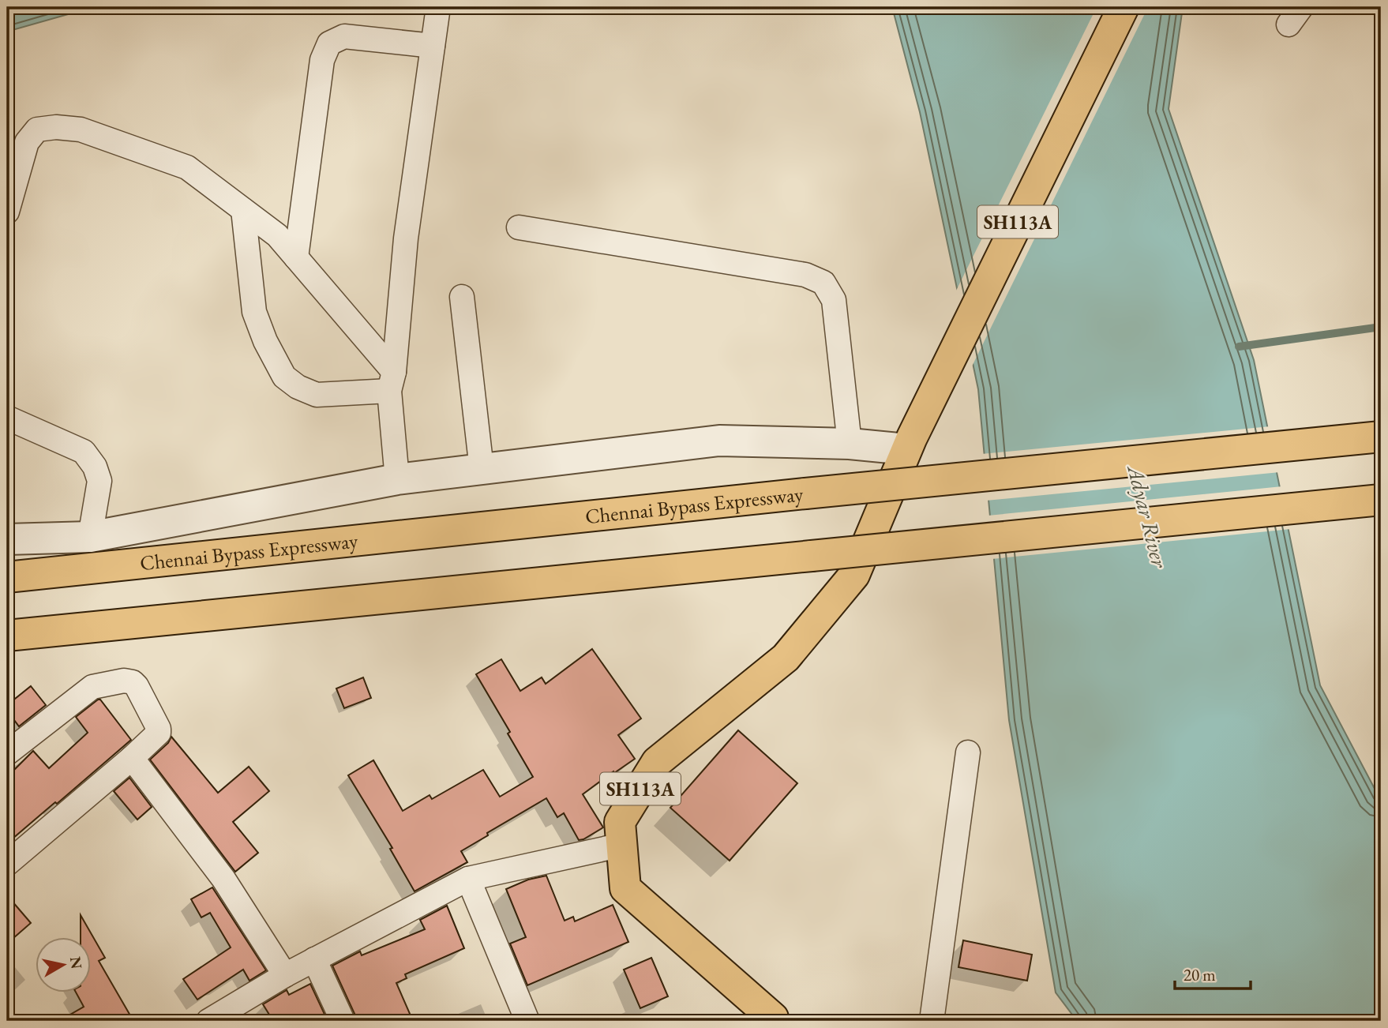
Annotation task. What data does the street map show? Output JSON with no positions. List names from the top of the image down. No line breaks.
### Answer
{"streets":{"main road":["SH113A","Chennai Bypass Expressway"]},"water":["Adyar River"],"scale_bar":"20 m","north":"right"}
